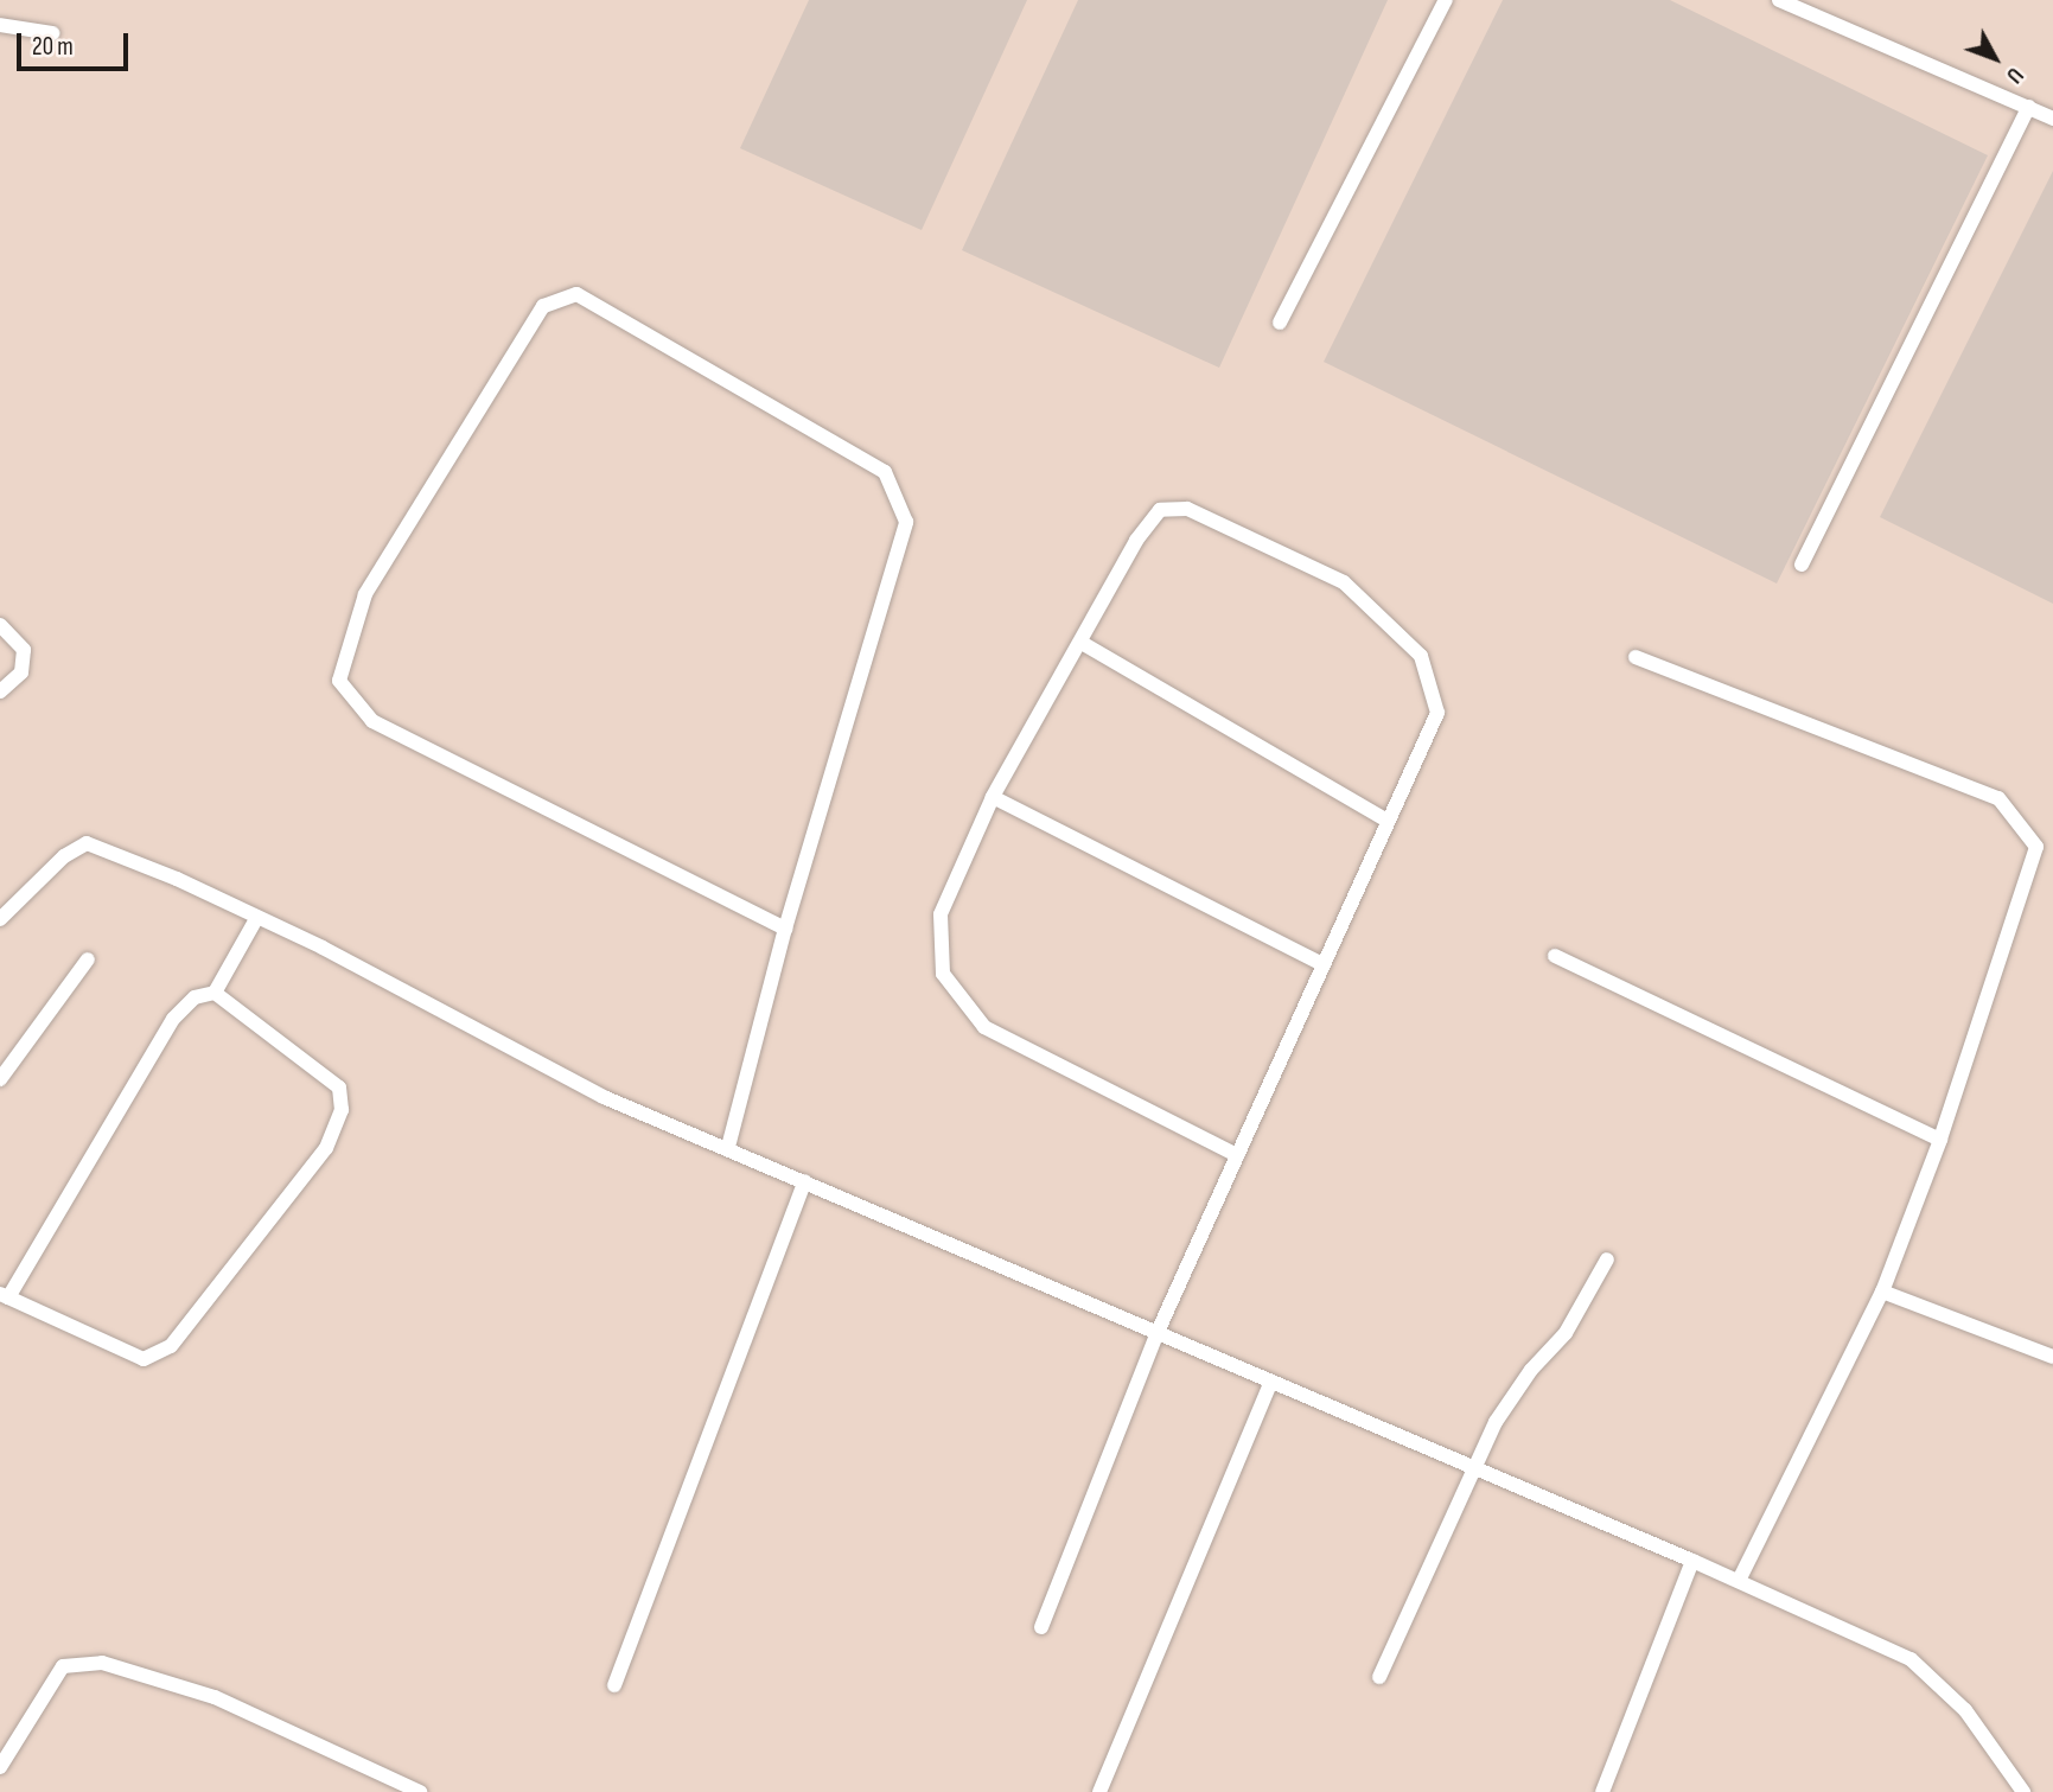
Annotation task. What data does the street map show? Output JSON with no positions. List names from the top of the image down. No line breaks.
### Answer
{"scale_bar":"20 m","north":"bottom right"}
